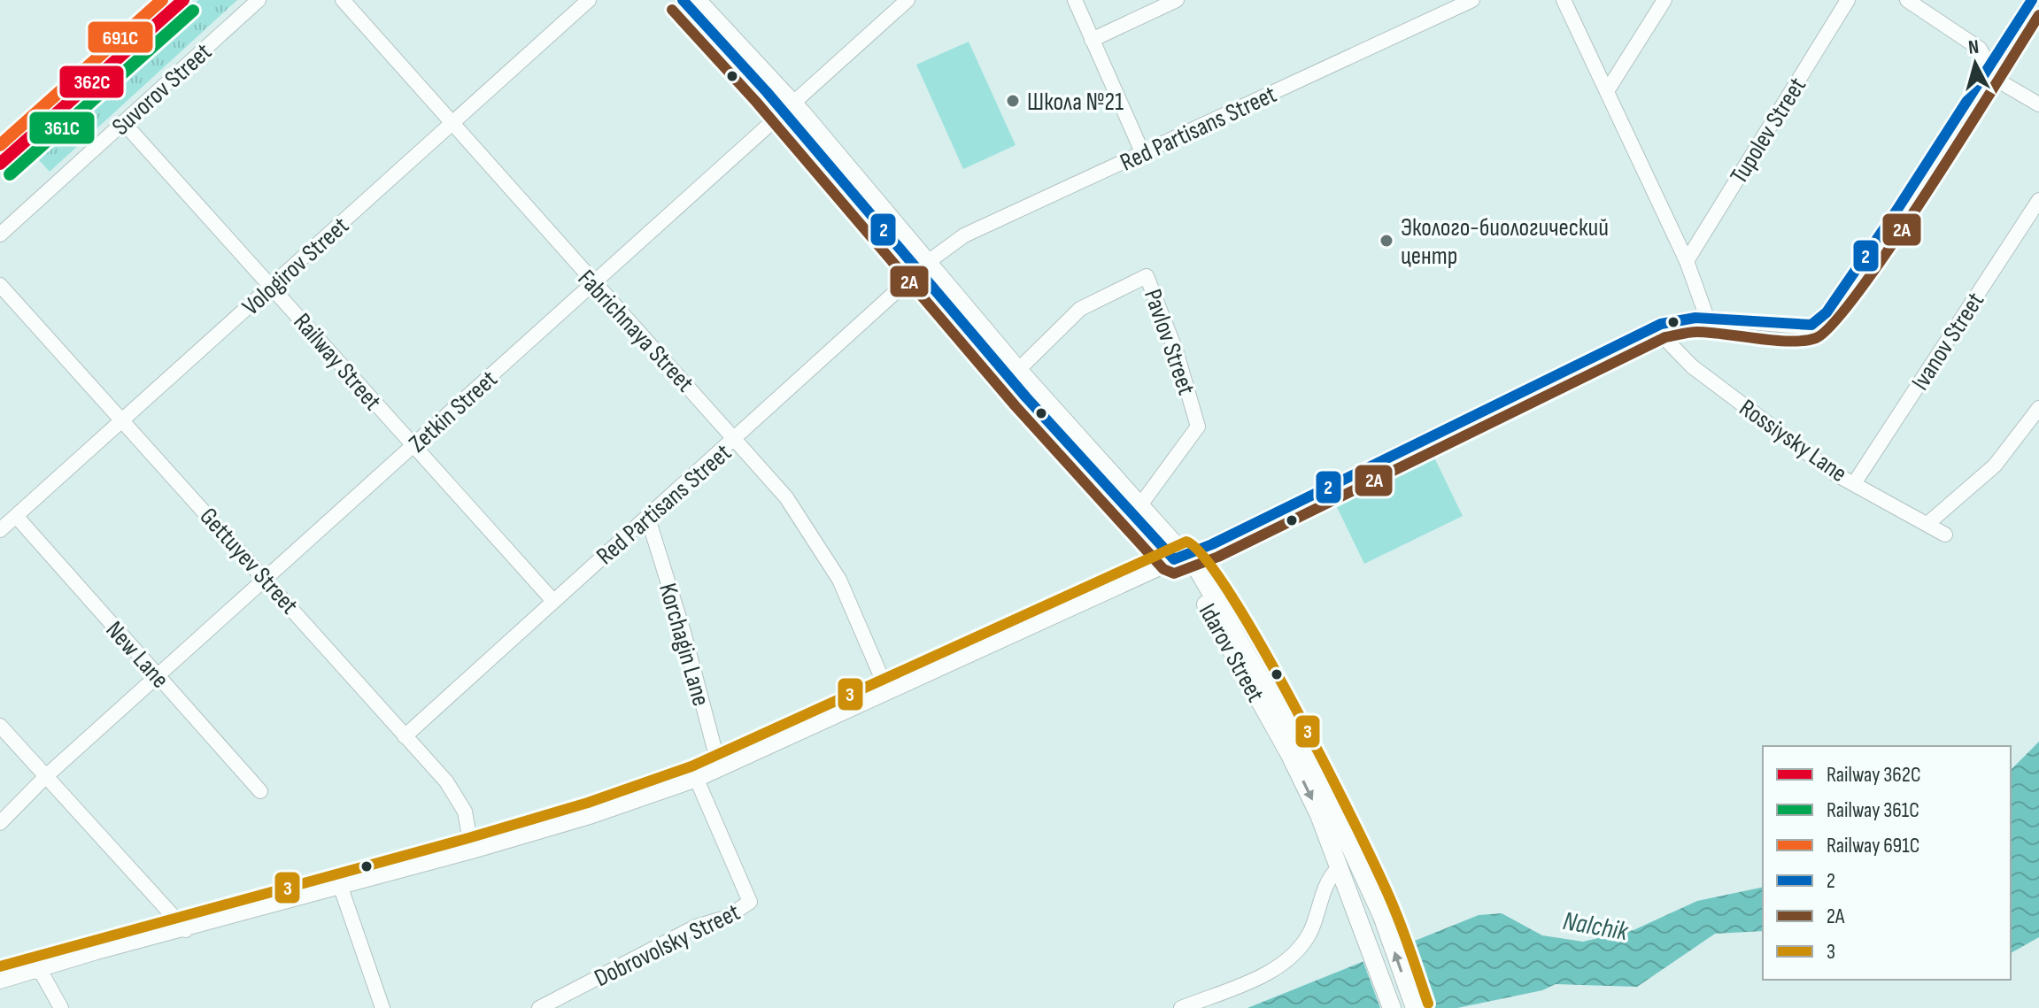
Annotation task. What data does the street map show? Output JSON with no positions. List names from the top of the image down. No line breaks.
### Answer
{"streets":{"main road":["Idarov Street"],"street":["Suvorov Street","Red Partisans Street","Tupolev Street","Vologirov Street","Fabrichnaya Street","Ivanov Street","Pavlov Street","Railway Street","Zetkin Street","Rossiysky Lane","Gettuyev Street","Korchagin Lane","New Lane","Dobrovolsky Street"]},"crossings":[["Suvorov Street","Railway Street"],["Red Partisans Street","Fabrichnaya Street"],["Red Partisans Street","Railway Street"],["Red Partisans Street","Gettuyev Street"],["Red Partisans Street","Korchagin Lane"],["Red Partisans Street","Idarov Street"],["Vologirov Street","Fabrichnaya Street"],["Vologirov Street","Railway Street"],["Vologirov Street","Gettuyev Street"],["Vologirov Street","New Lane"],["Fabrichnaya Street","Zetkin Street"],["Ivanov Street","Rossiysky Lane"],["Pavlov Street","Idarov Street"],["Railway Street","Zetkin Street"],["Zetkin Street","Gettuyev Street"],["Zetkin Street","Idarov Street"],["Zetkin Street","New Lane"]],"water":["Nalchik"],"places":["Школа №21","Эколого-биологический центр"],"lines":["rail line 362С","rail line 691С","transit line 2","transit line 2А","rail line 361С","transit line 3"],"legend":["Railway 362С","Railway 361С","Railway 691С","2","2А","3"],"north":"top"}
